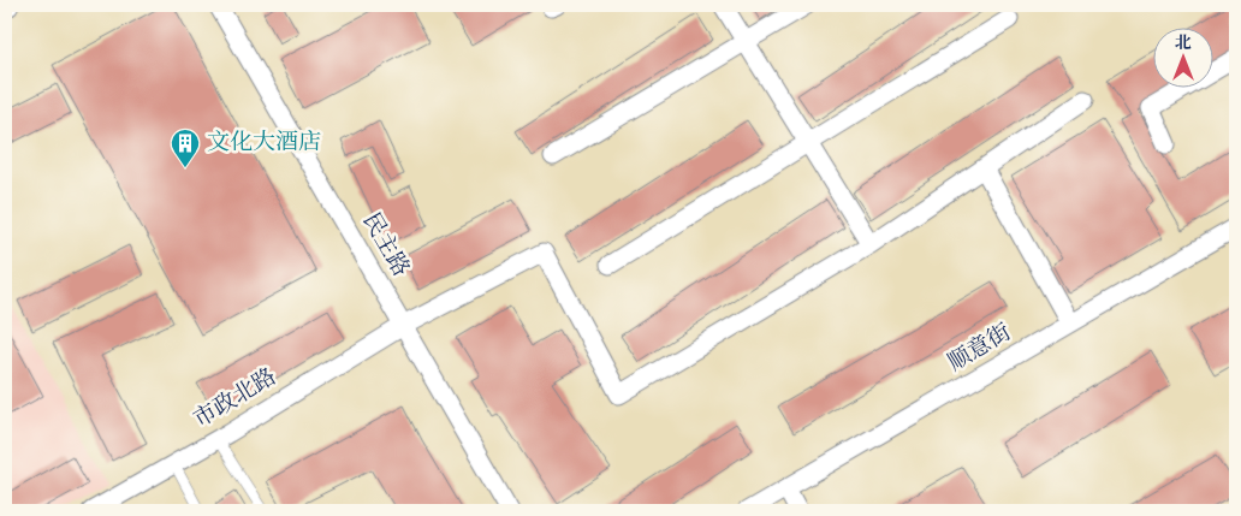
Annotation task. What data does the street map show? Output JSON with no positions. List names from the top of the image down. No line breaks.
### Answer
{"streets":{"street":["民主路","顺意街","市政北路"]},"crossings":[["民主路","市政北路"]],"places":{"building":["文化大酒店"]},"north":"top"}
